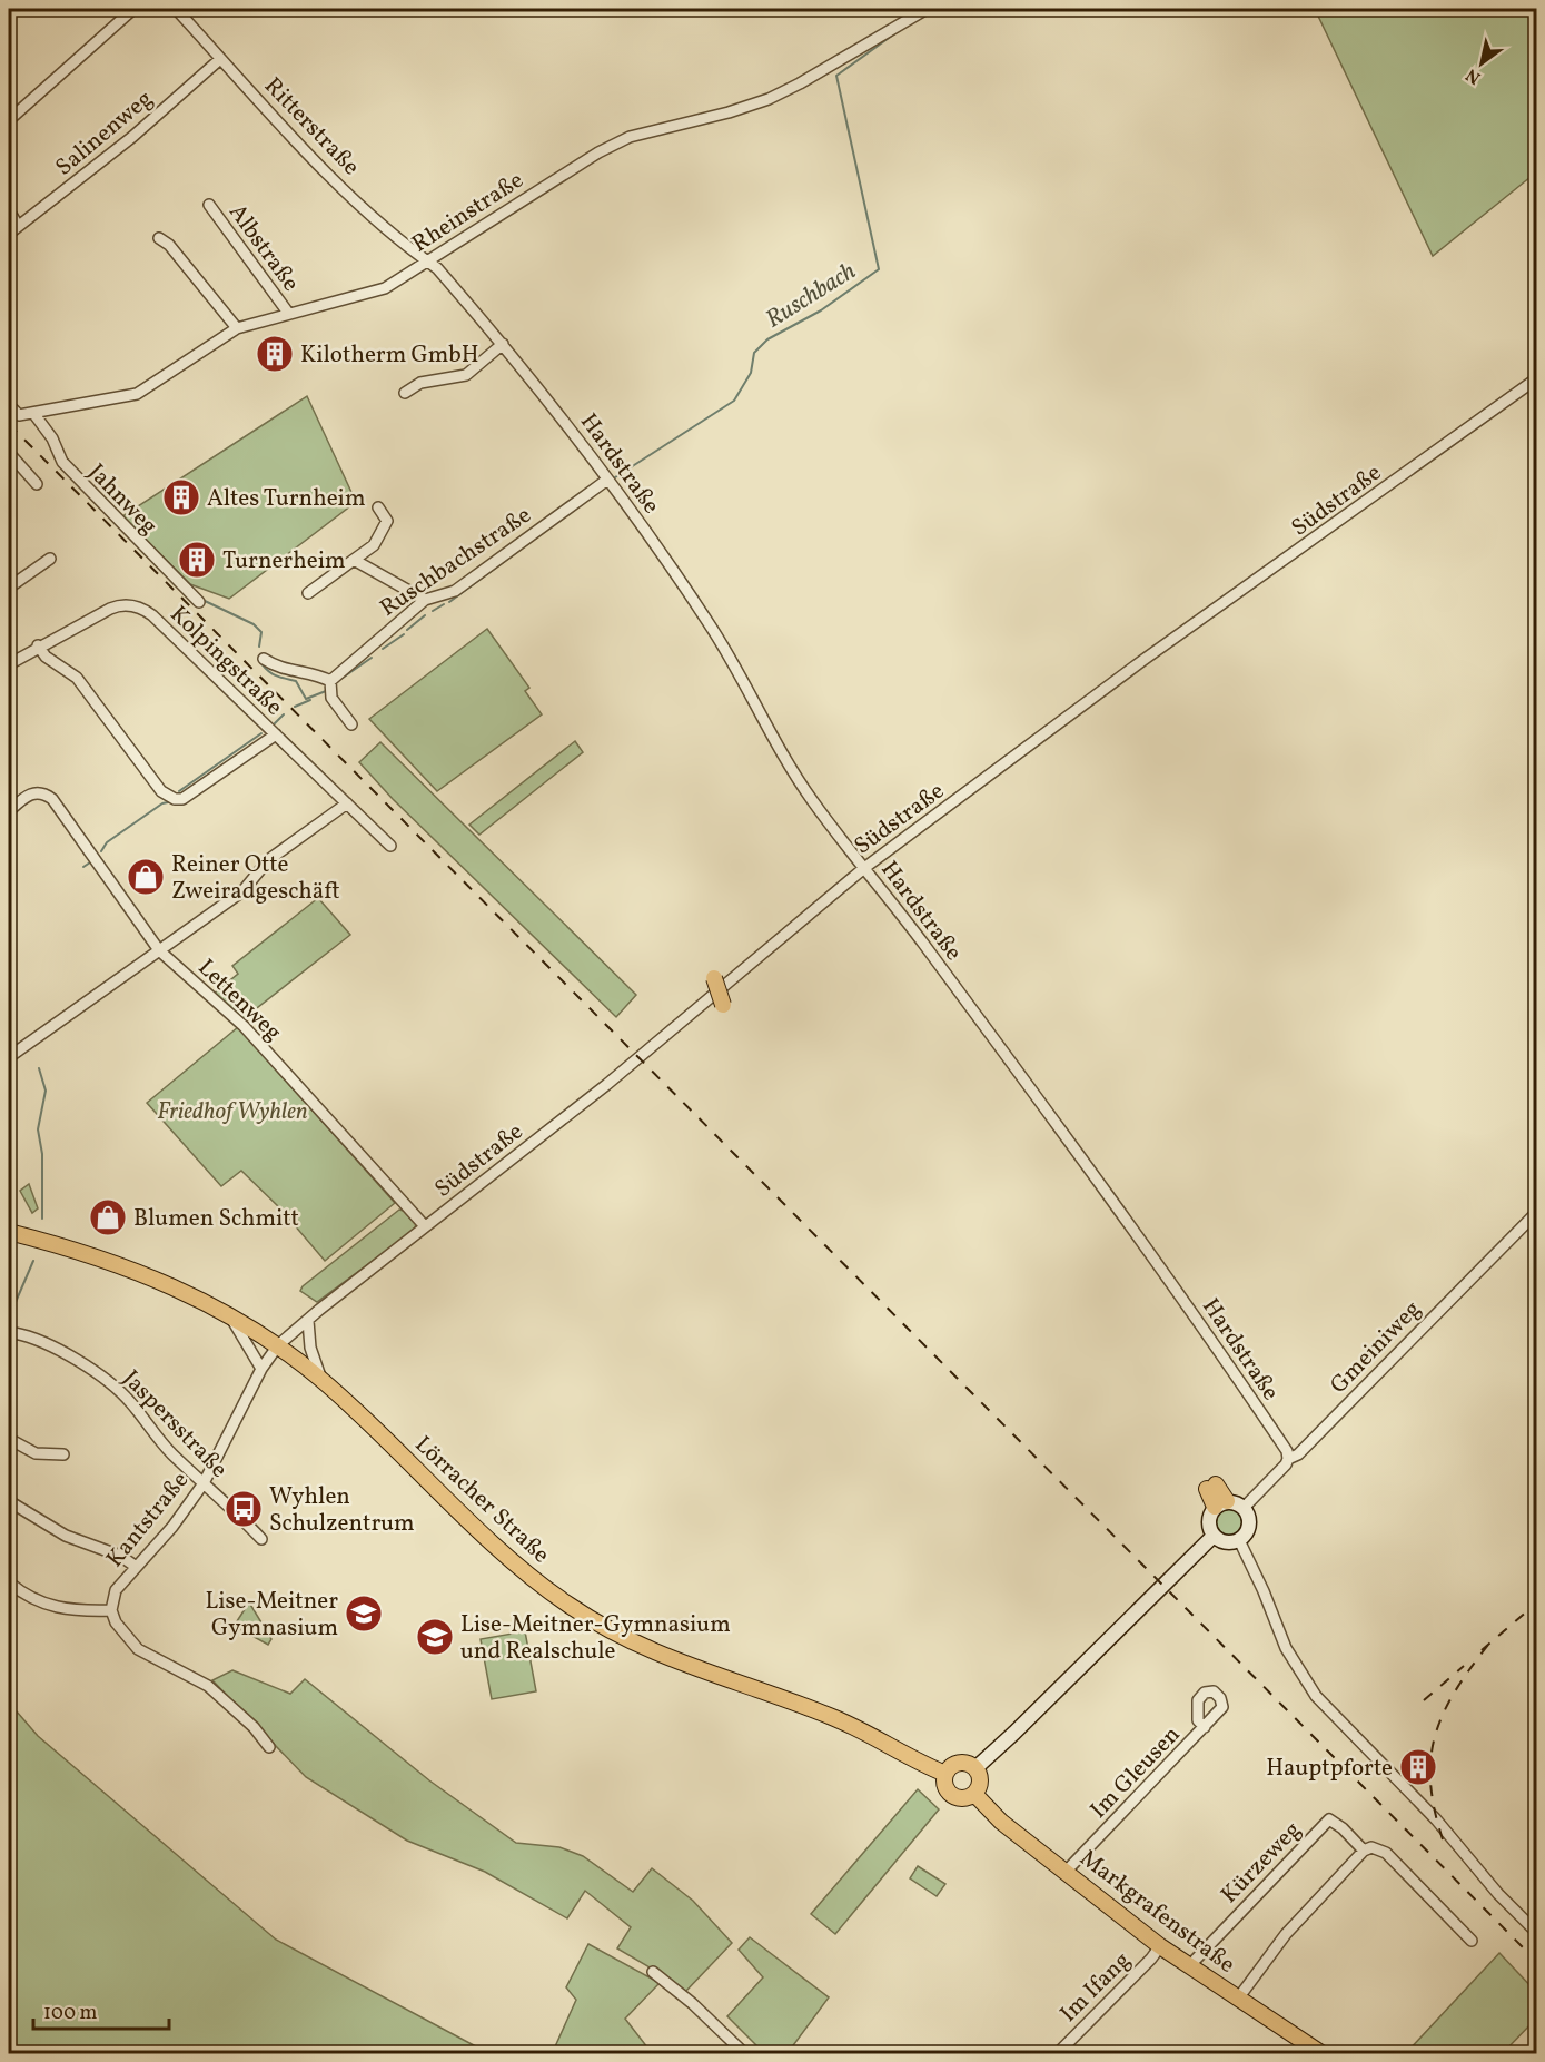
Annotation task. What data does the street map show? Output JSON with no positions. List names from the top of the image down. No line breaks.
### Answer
{"streets":{"main road":["Lörracher Straße","Markgrafenstraße"],"street":["Ritterstraße","Salinenweg","Rheinstraße","Albstraße","Hardstraße","Jahnweg","Südstraße","Ruschbachstraße","Kolpingstraße","Lettenweg","Gmeiniweg","Jaspersstraße","Kantstraße","Im Gleusen","Kürzeweg","Im Ifang"]},"crossings":[["Ritterstraße","Salinenweg"],["Ritterstraße","Rheinstraße"],["Ritterstraße","Hardstraße"],["Rheinstraße","Albstraße"],["Rheinstraße","Hardstraße"],["Rheinstraße","Jahnweg"],["Hardstraße","Südstraße"],["Hardstraße","Ruschbachstraße"],["Hardstraße","Gmeiniweg"],["Südstraße","Lettenweg"],["Südstraße","Lörracher Straße"],["Südstraße","Kantstraße"],["Jaspersstraße","Kantstraße"],["Lörracher Straße","Kantstraße"],["Lörracher Straße","Markgrafenstraße"],["Im Gleusen","Markgrafenstraße"],["Kürzeweg","Markgrafenstraße"],["Markgrafenstraße","Im Ifang"]],"water":["Ruschbach"],"parks":["Friedhof Wyhlen"],"places":{"building":["Kilotherm GmbH","Altes Turnheim","Turnerheim","Hauptpforte"],"shop":["Reiner Otte Zweiradgeschäft","Blumen Schmitt"],"bus stop":["Wyhlen Schulzentrum"],"school or university":["Lise-Meitner Gymnasium","Lise-Meitner-Gymnasium und Realschule"]},"scale_bar":"100 m","north":"bottom left"}
